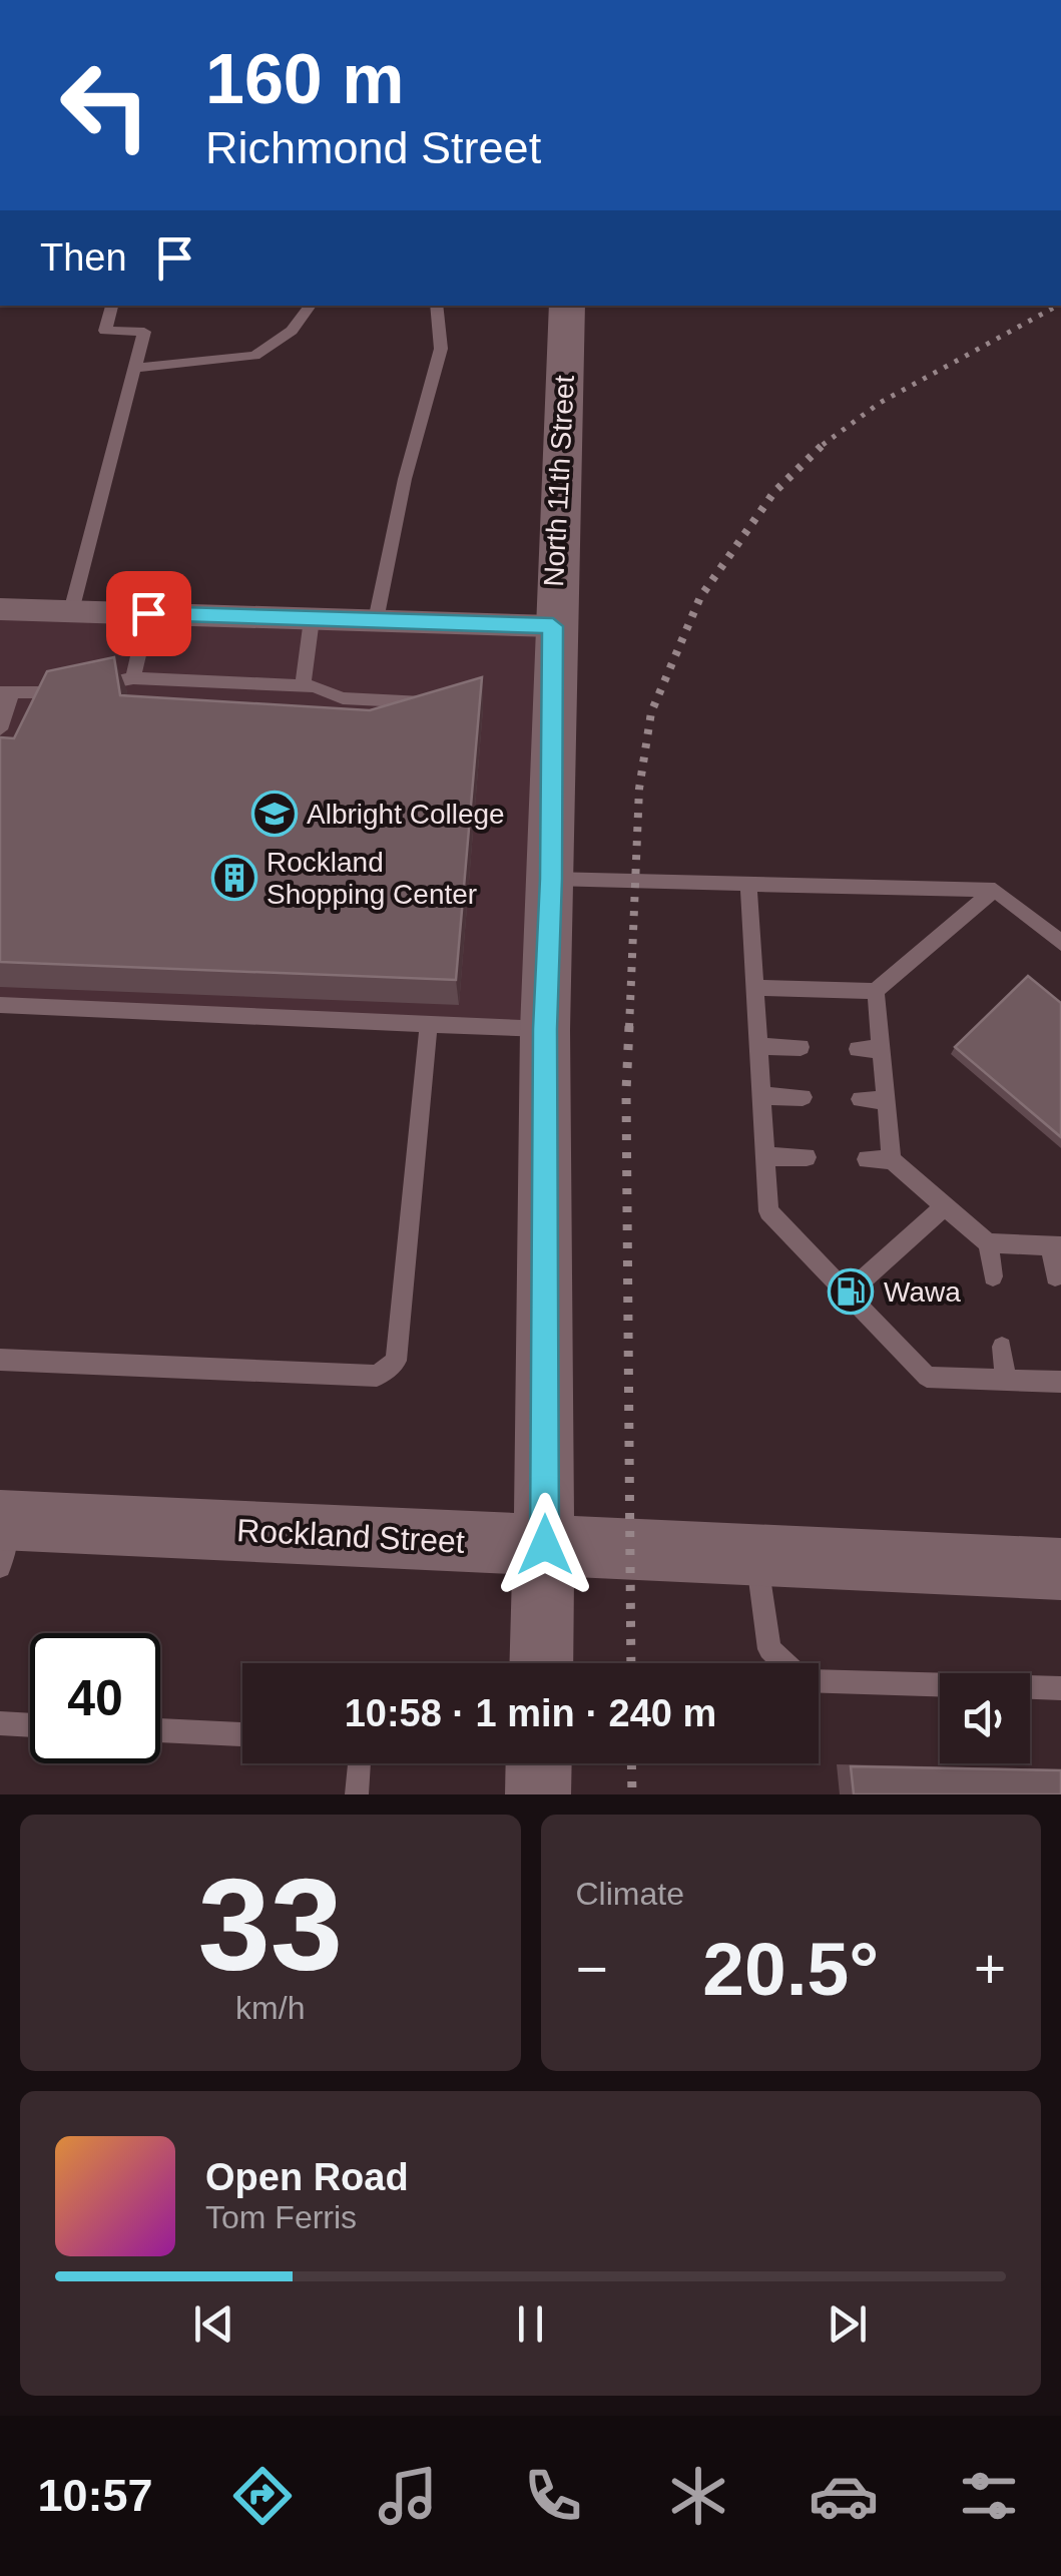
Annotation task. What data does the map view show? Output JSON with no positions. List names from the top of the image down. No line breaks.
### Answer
{"streets":{"street":["North 11th Street","Rockland Street"]},"crossings":[["North 11th Street","Rockland Street"]],"places":{"school or university":["Albright College"],"building":["Rockland Shopping Center"],"fuel station":["Wawa"]},"page":{"turn":["160 m","Richmond Street"],"then":"Then","limit":"40","trip":"10:58 · 1 min · 240 m","tile":[["33","km/h"],"Climate"],"heat":["−","20.5°","+"],"song":["Open Road","Tom Ferris"],"tabs":"10:57"}}
